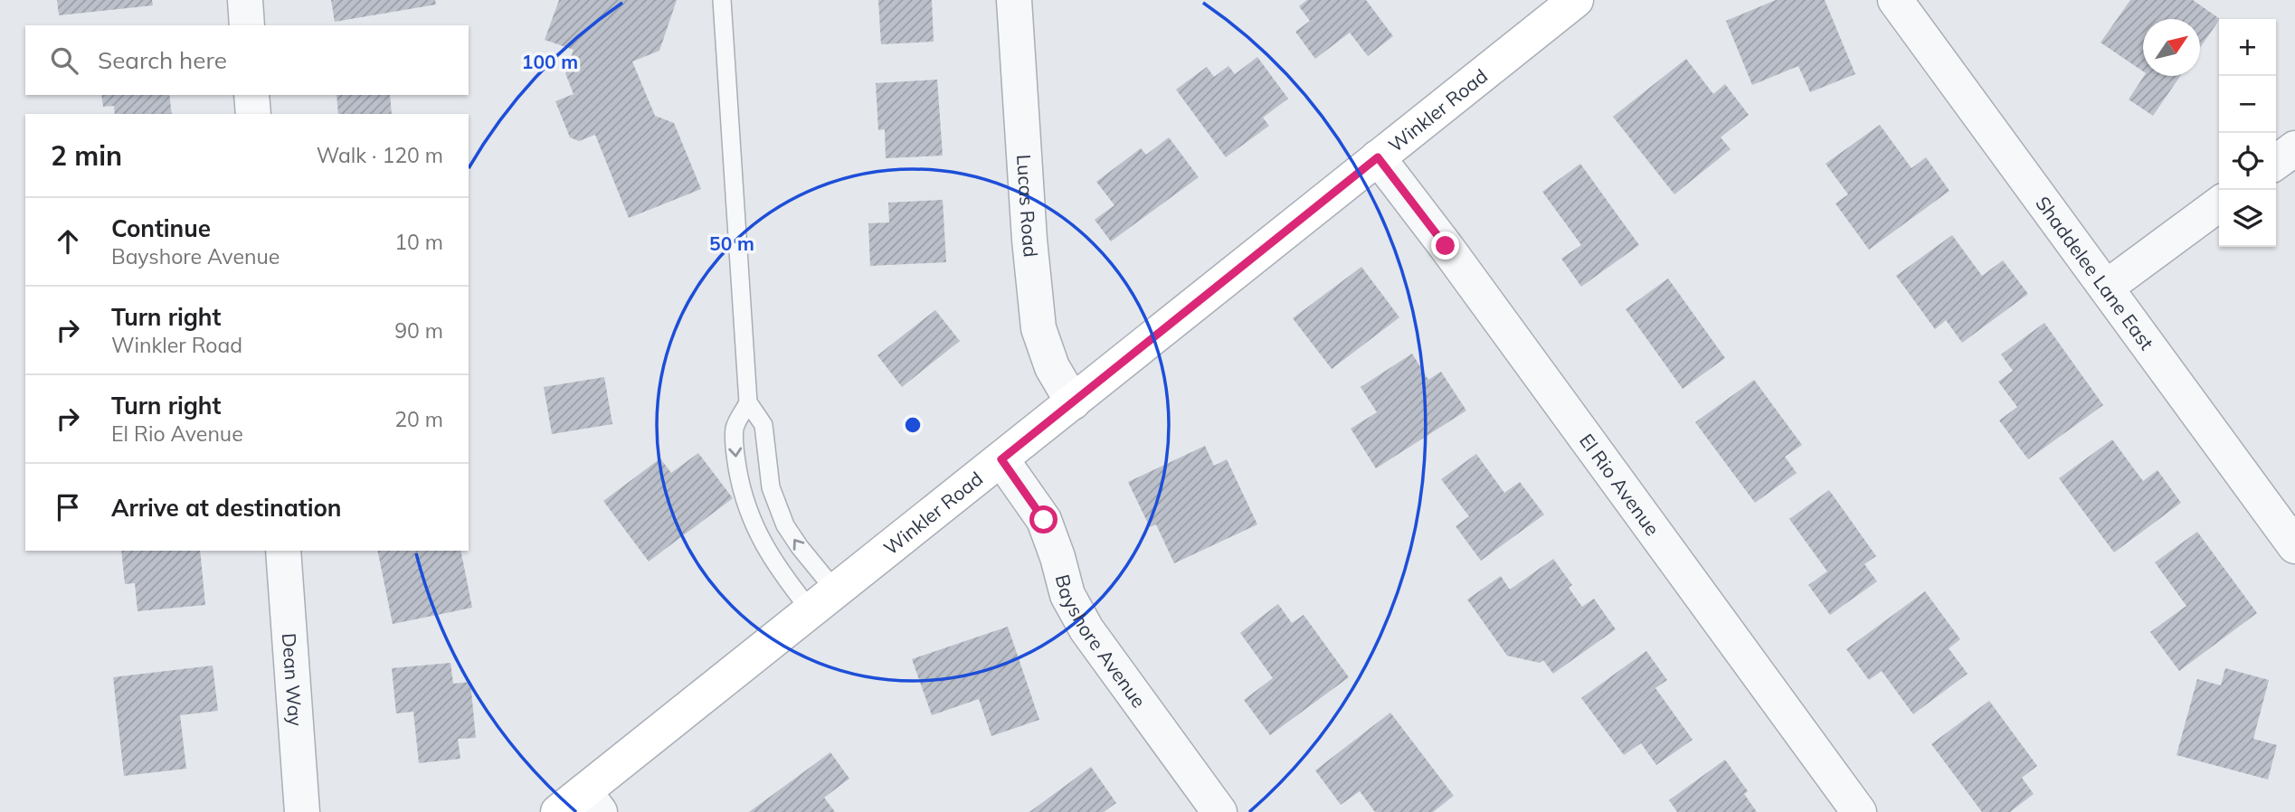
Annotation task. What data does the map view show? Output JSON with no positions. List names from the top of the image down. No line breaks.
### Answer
{"streets":{"street":["Winkler Road","Lucas Road","Shaddelee Lane East","El Rio Avenue","Bayshore Avenue","Dean Way"]},"crossings":[["Winkler Road","Lucas Road"],["Winkler Road","El Rio Avenue"],["Winkler Road","Bayshore Avenue"]],"north":"top right","page":{"map_buttons":["+","−"],"search":"Search here","heading":["2 min","Walk · 120 m"],"list":[["Continue","Bayshore Avenue","10 m"],["Turn right","Winkler Road","90 m"],["Turn right","El Rio Avenue","20 m"],"Arrive at destination"]},"rings":["100 m","50 m"]}
